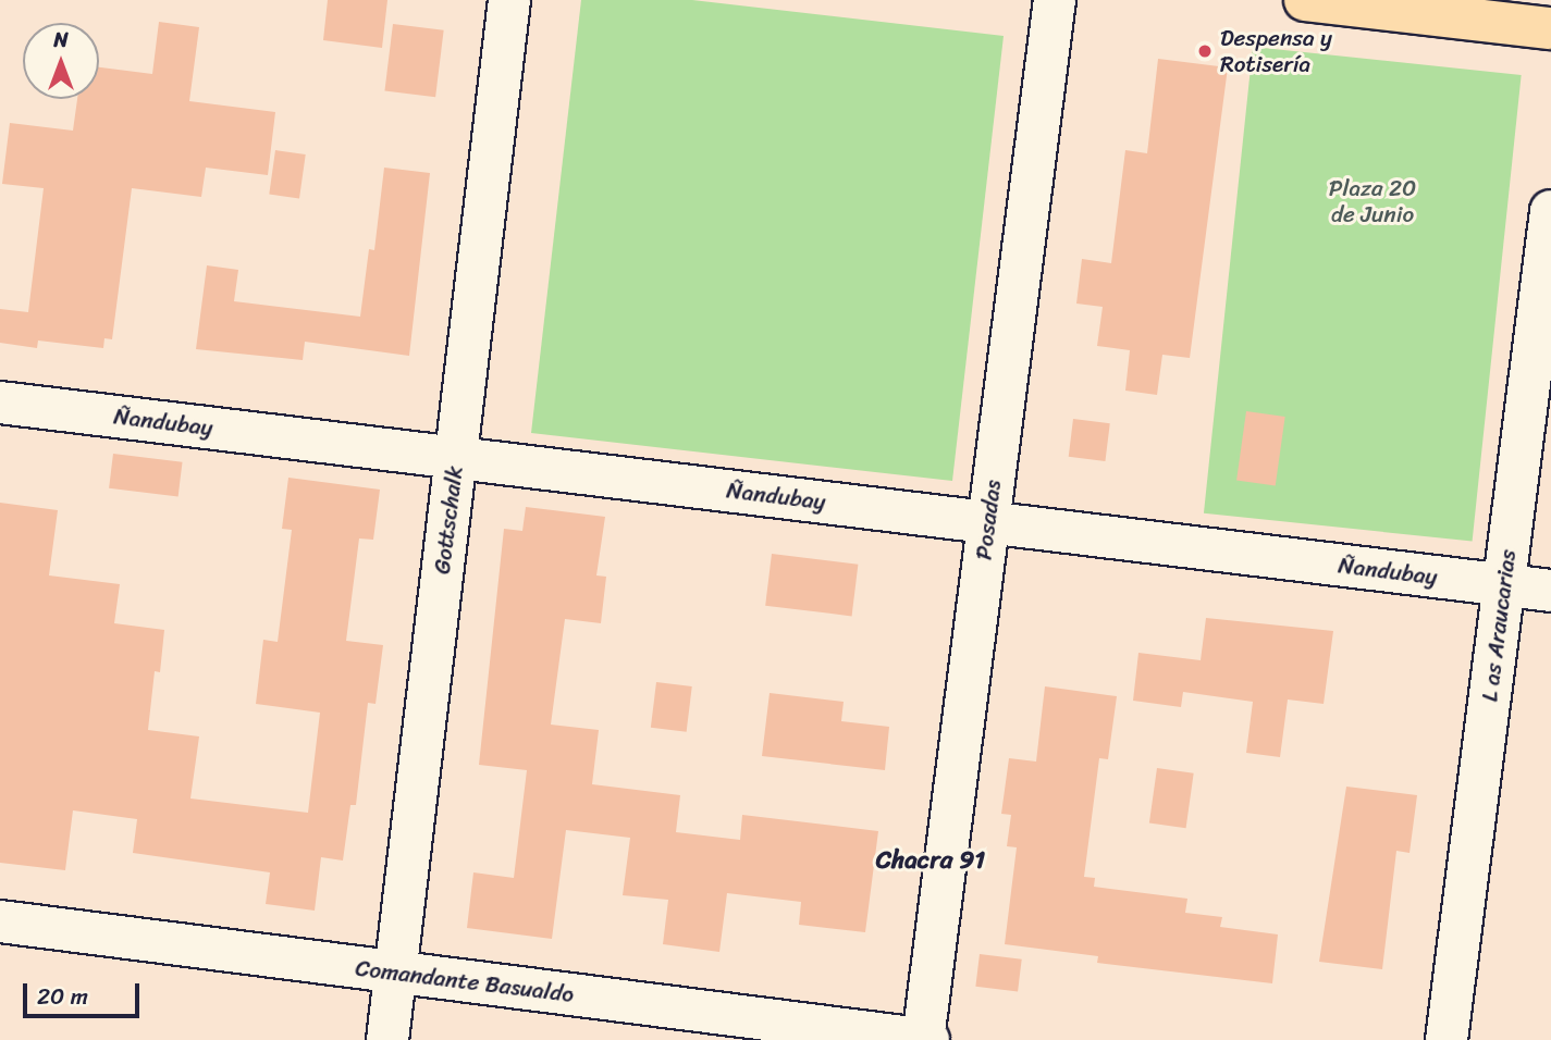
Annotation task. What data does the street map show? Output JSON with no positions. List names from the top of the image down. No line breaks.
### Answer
{"streets":{"street":["Ñandubay","Gottschalk","Posadas","L as Araucarias","Comandante Basualdo"]},"crossings":[["Ñandubay","Gottschalk"],["Ñandubay","Posadas"],["Ñandubay","L as Araucarias"],["Gottschalk","Comandante Basualdo"],["Posadas","Comandante Basualdo"]],"districts":["Chacra 91"],"parks":["Plaza 20 de Junio"],"places":["Despensa y Rotisería"],"scale_bar":"20 m","north":"top"}
